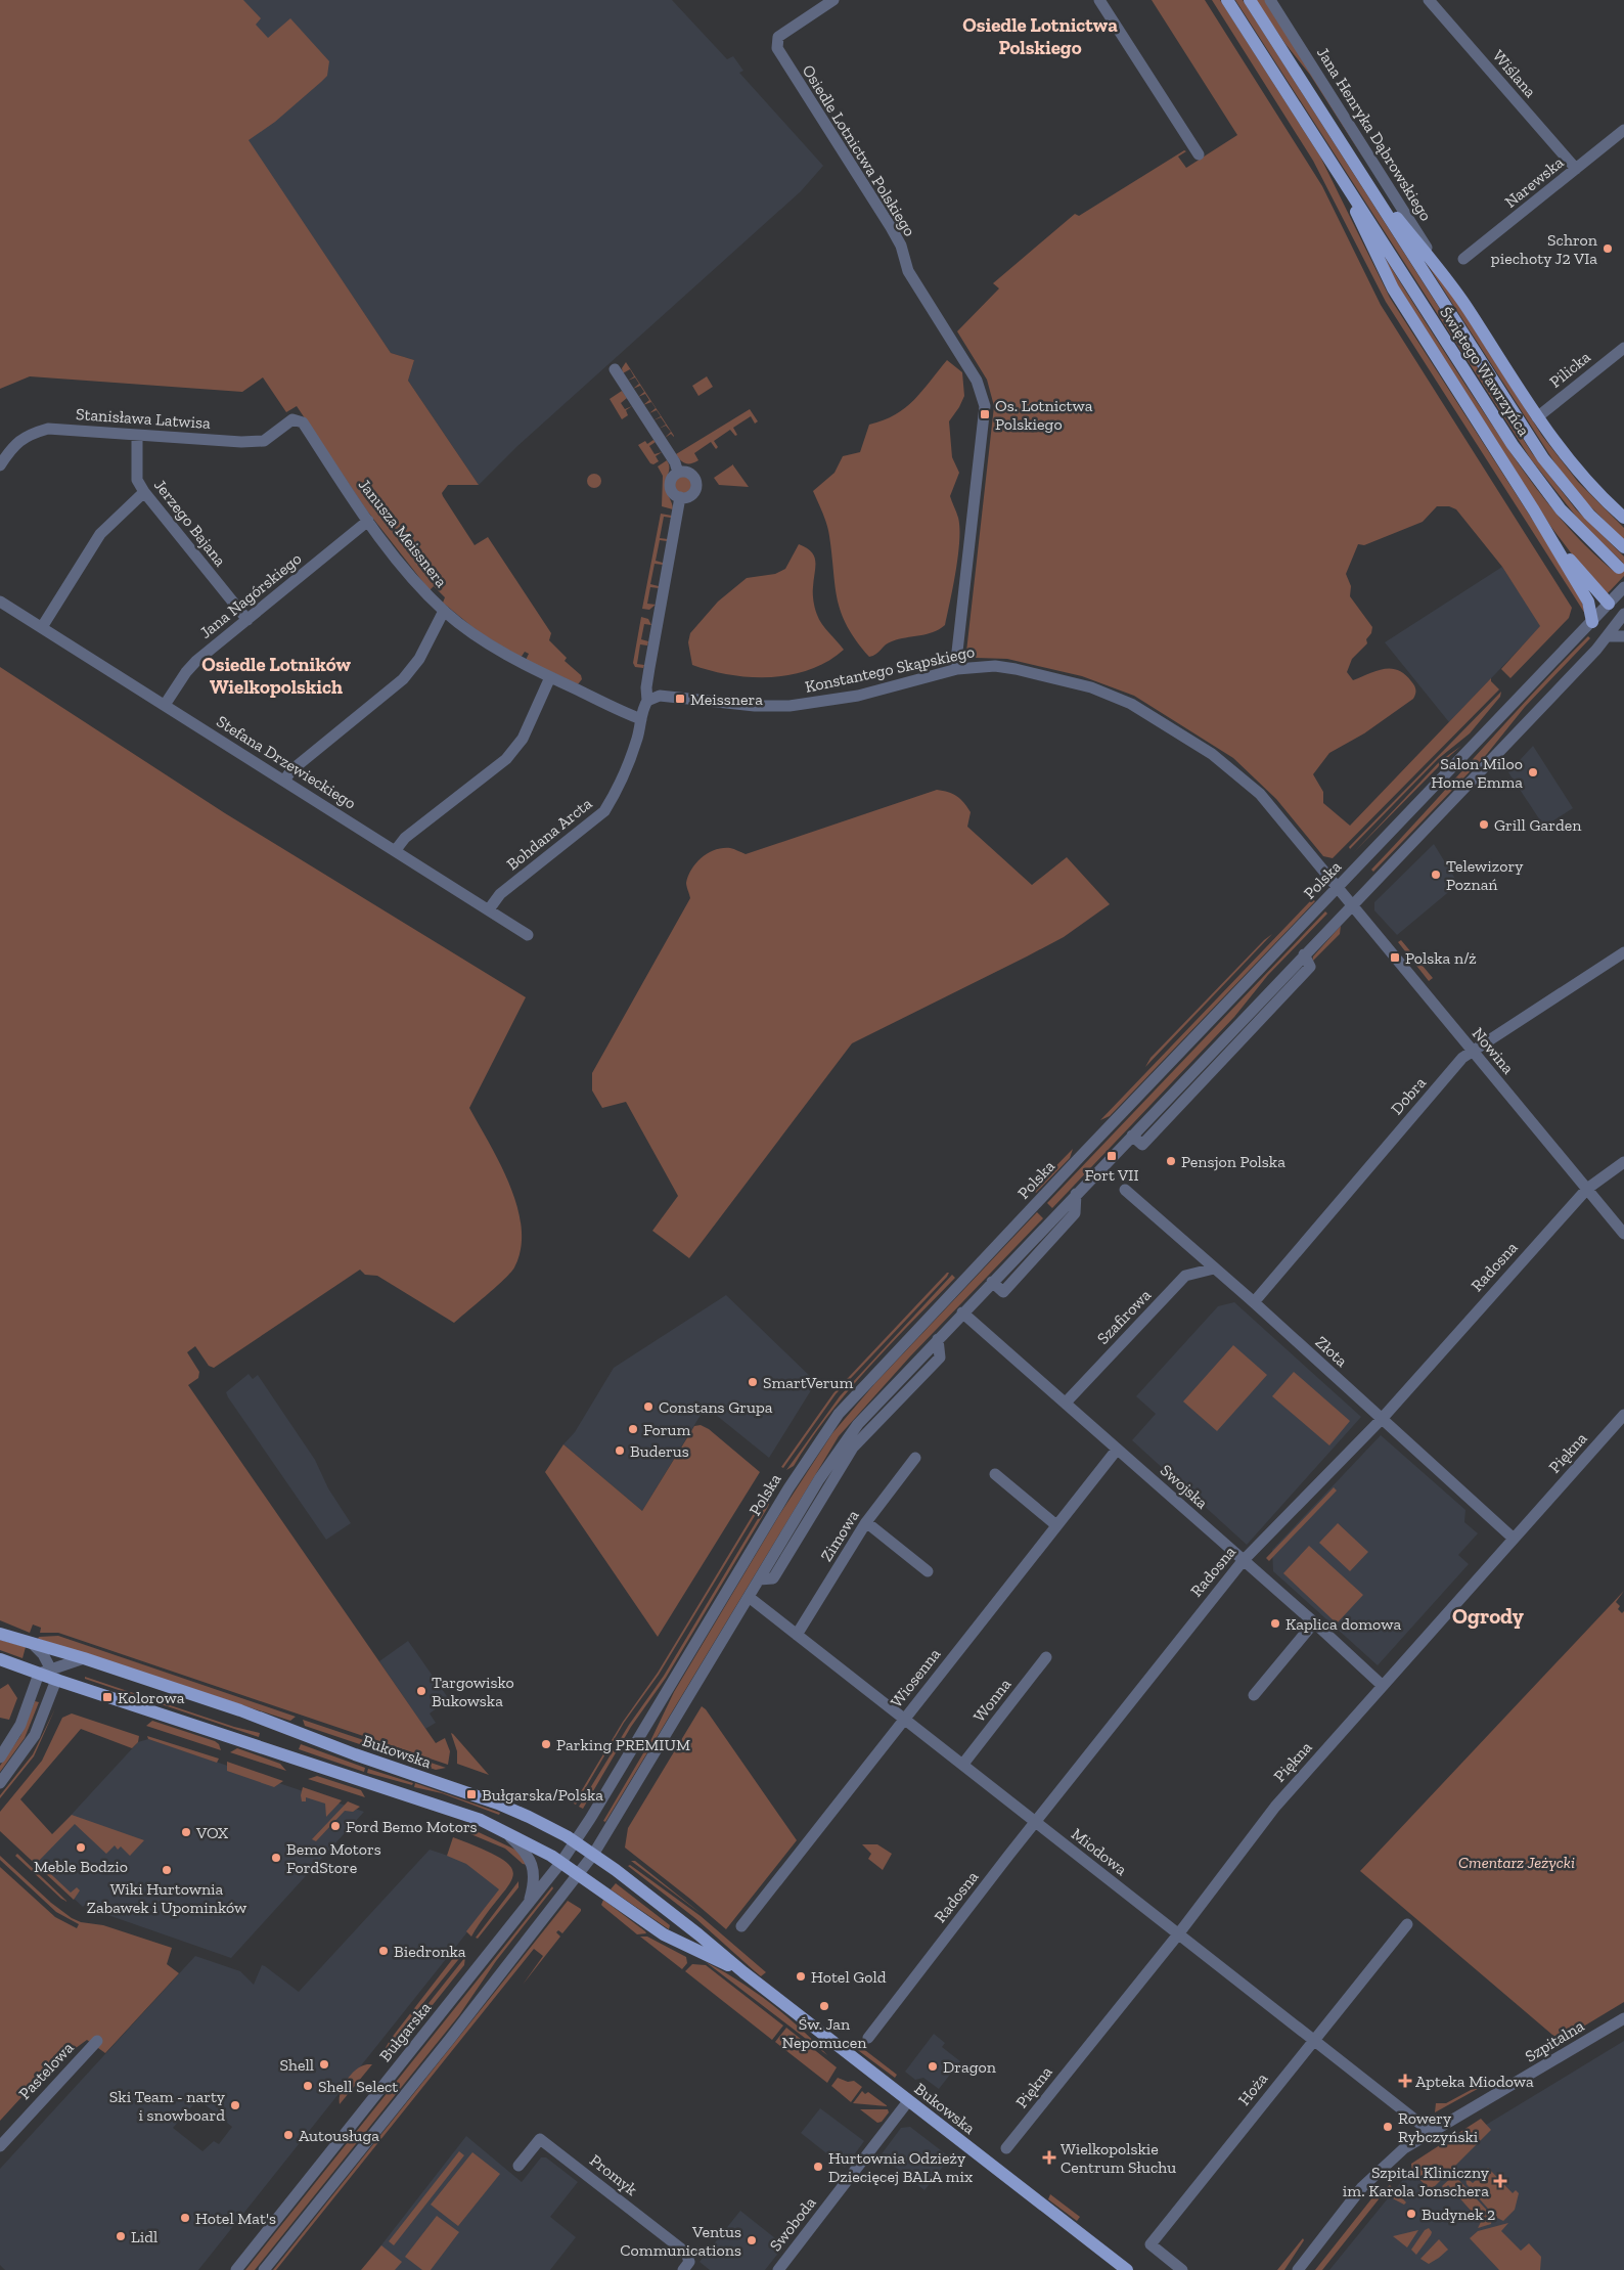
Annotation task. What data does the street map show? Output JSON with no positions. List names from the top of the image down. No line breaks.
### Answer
{"streets":{"main road":["Jana Henryka Dąbrowskiego","Świętego Wawrzyńca","Bukowska"],"street":["Wiślana","Osiedle Lotnictwa Polskiego","Narewska","Pilicka","Stanisława Latwisa","Jerzego Bajana","Janusza Meissnera","Jana Nagórskiego","Konstantego Skąpskiego","Stefana Drzewieckiego","Bohdana Arcta","Polska","Nowina","Dobra","Radosna","Szafirowa","Złota","Piękna","Swojska","Zimowa","Wiosenna","Wonna","Miodowa","Bułgarska","Szpitalna","Pastelowa","Hoża","Promyk","Swoboda"]},"crossings":[["Wiślana","Narewska"],["Jana Henryka Dąbrowskiego","Świętego Wawrzyńca"],["Osiedle Lotnictwa Polskiego","Konstantego Skąpskiego"],["Stanisława Latwisa","Jerzego Bajana"],["Stanisława Latwisa","Janusza Meissnera"],["Jerzego Bajana","Jana Nagórskiego"],["Janusza Meissnera","Jana Nagórskiego"],["Janusza Meissnera","Bohdana Arcta"],["Jana Nagórskiego","Stefana Drzewieckiego"],["Konstantego Skąpskiego","Bohdana Arcta"],["Konstantego Skąpskiego","Polska"],["Konstantego Skąpskiego","Nowina"],["Stefana Drzewieckiego","Bohdana Arcta"],["Polska","Nowina"],["Polska","Bukowska"],["Polska","Bułgarska"],["Nowina","Dobra"],["Nowina","Radosna"],["Dobra","Złota"],["Radosna","Złota"],["Radosna","Swojska"],["Radosna","Miodowa"],["Szafirowa","Złota"],["Szafirowa","Swojska"],["Złota","Piękna"],["Piękna","Swojska"],["Piękna","Miodowa"],["Swojska","Wiosenna"],["Zimowa","Miodowa"],["Wiosenna","Miodowa"],["Wonna","Miodowa"],["Bukowska","Bułgarska"],["Bukowska","Swoboda"],["Miodowa","Szpitalna"],["Miodowa","Hoża"]],"districts":["Osiedle Lotnictwa Polskiego","Osiedle Lotników Wielkopolskich","Ogrody"],"parks":["Cmentarz Jeżycki"],"places":{"other":["Schron piechoty J2 VIa","Salon Miloo Home Emma","Grill Garden","Telewizory Poznań","Pensjon Polska","SmartVerum","Constans Grupa","Forum","Buderus","Kaplica domowa","Targowisko Bukowska","Parking PREMIUM","Ford Bemo Motors","VOX","Meble Bodzio","Bemo Motors FordStore","Wiki Hurtownia Zabawek i Upominków","Biedronka","Hotel Gold","Św. Jan Nepomucen","Shell","Dragon","Shell Select","Ski Team - narty i snowboard","Rowery Rybczyński","Autousługa","Hurtownia Odzieży Dziecięcej BALA mix","Budynek 2","Hotel Mat's","Lidl","Ventus Communications"],"transit":["Os. Lotnictwa Polskiego","Meissnera","Polska n/ż","Fort VII","Kolorowa","Bułgarska/Polska"],"health":["Apteka Miodowa","Wielkopolskie Centrum Słuchu","Szpital Kliniczny im. Karola Jonschera"]}}
